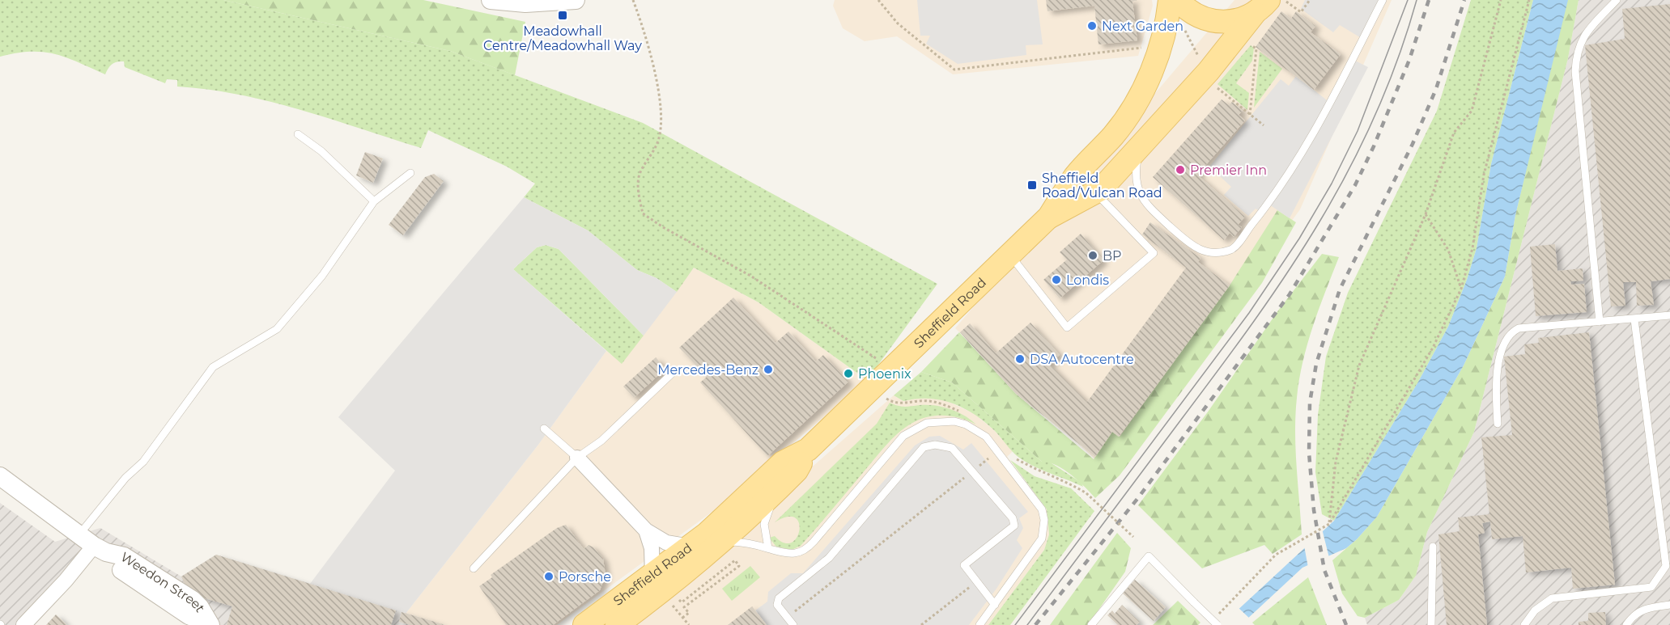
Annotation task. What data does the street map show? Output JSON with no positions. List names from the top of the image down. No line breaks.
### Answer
{"streets":{"main road":["Sheffield Road"],"street":["Weedon Street"]},"places":{"transit":["Meadowhall Centre/Meadowhall Way","Sheffield Road/Vulcan Road"],"other":["Next Garden","Premier Inn","BP","Londis","DSA Autocentre","Mercedes-Benz","Phoenix","Porsche"]}}
